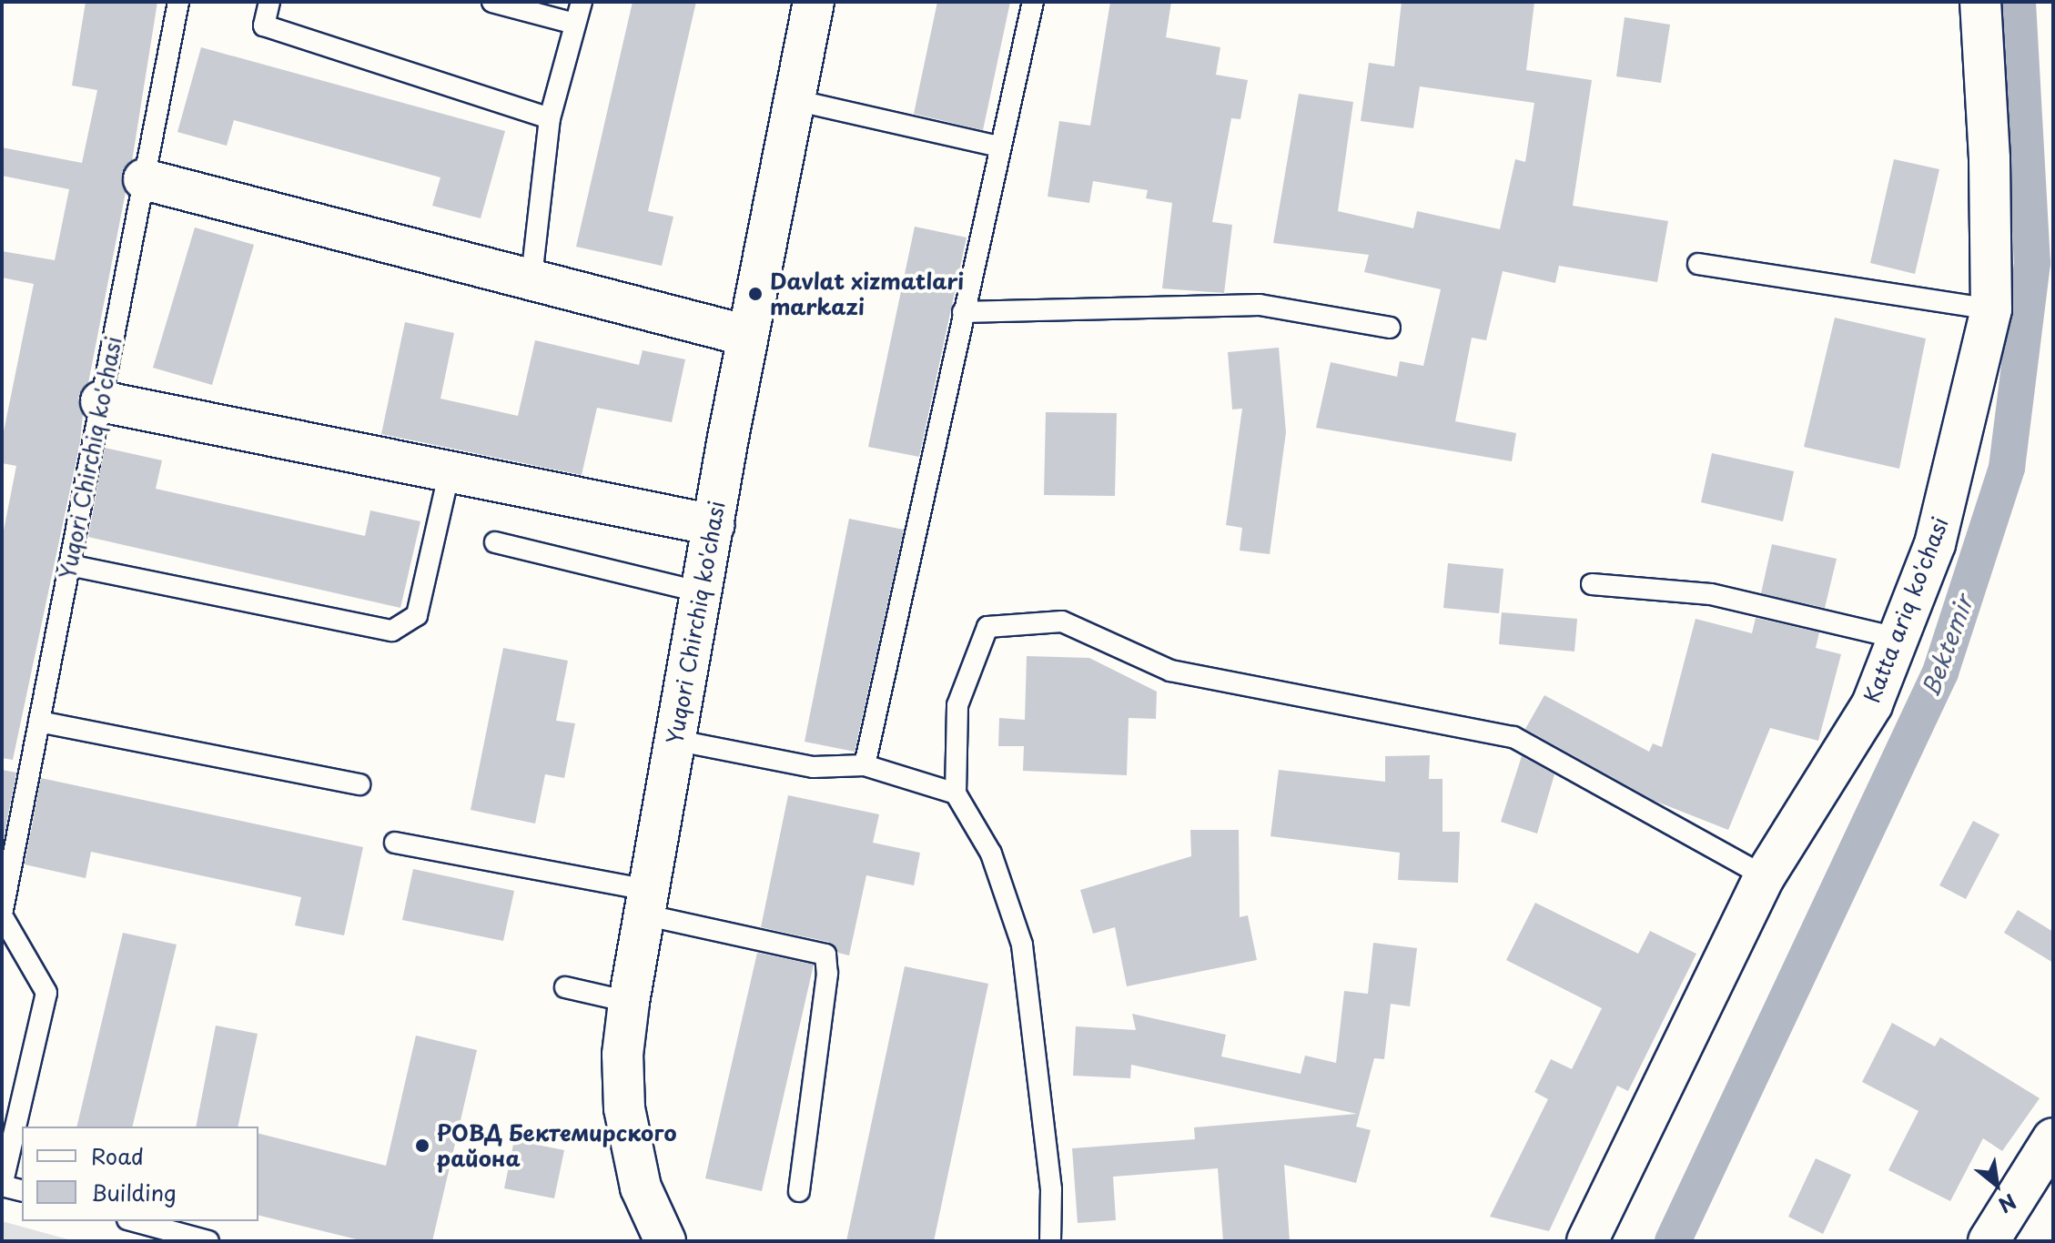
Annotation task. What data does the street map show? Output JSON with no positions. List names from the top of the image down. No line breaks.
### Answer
{"streets":{"street":["Yuqori Chirchiq ko'chasi","Katta ariq ko'chasi"]},"water":["Bektemir"],"places":["Davlat xizmatlari markazi","РОВД Бектемирского района"],"legend":["Road","Building"],"north":"bottom right"}
